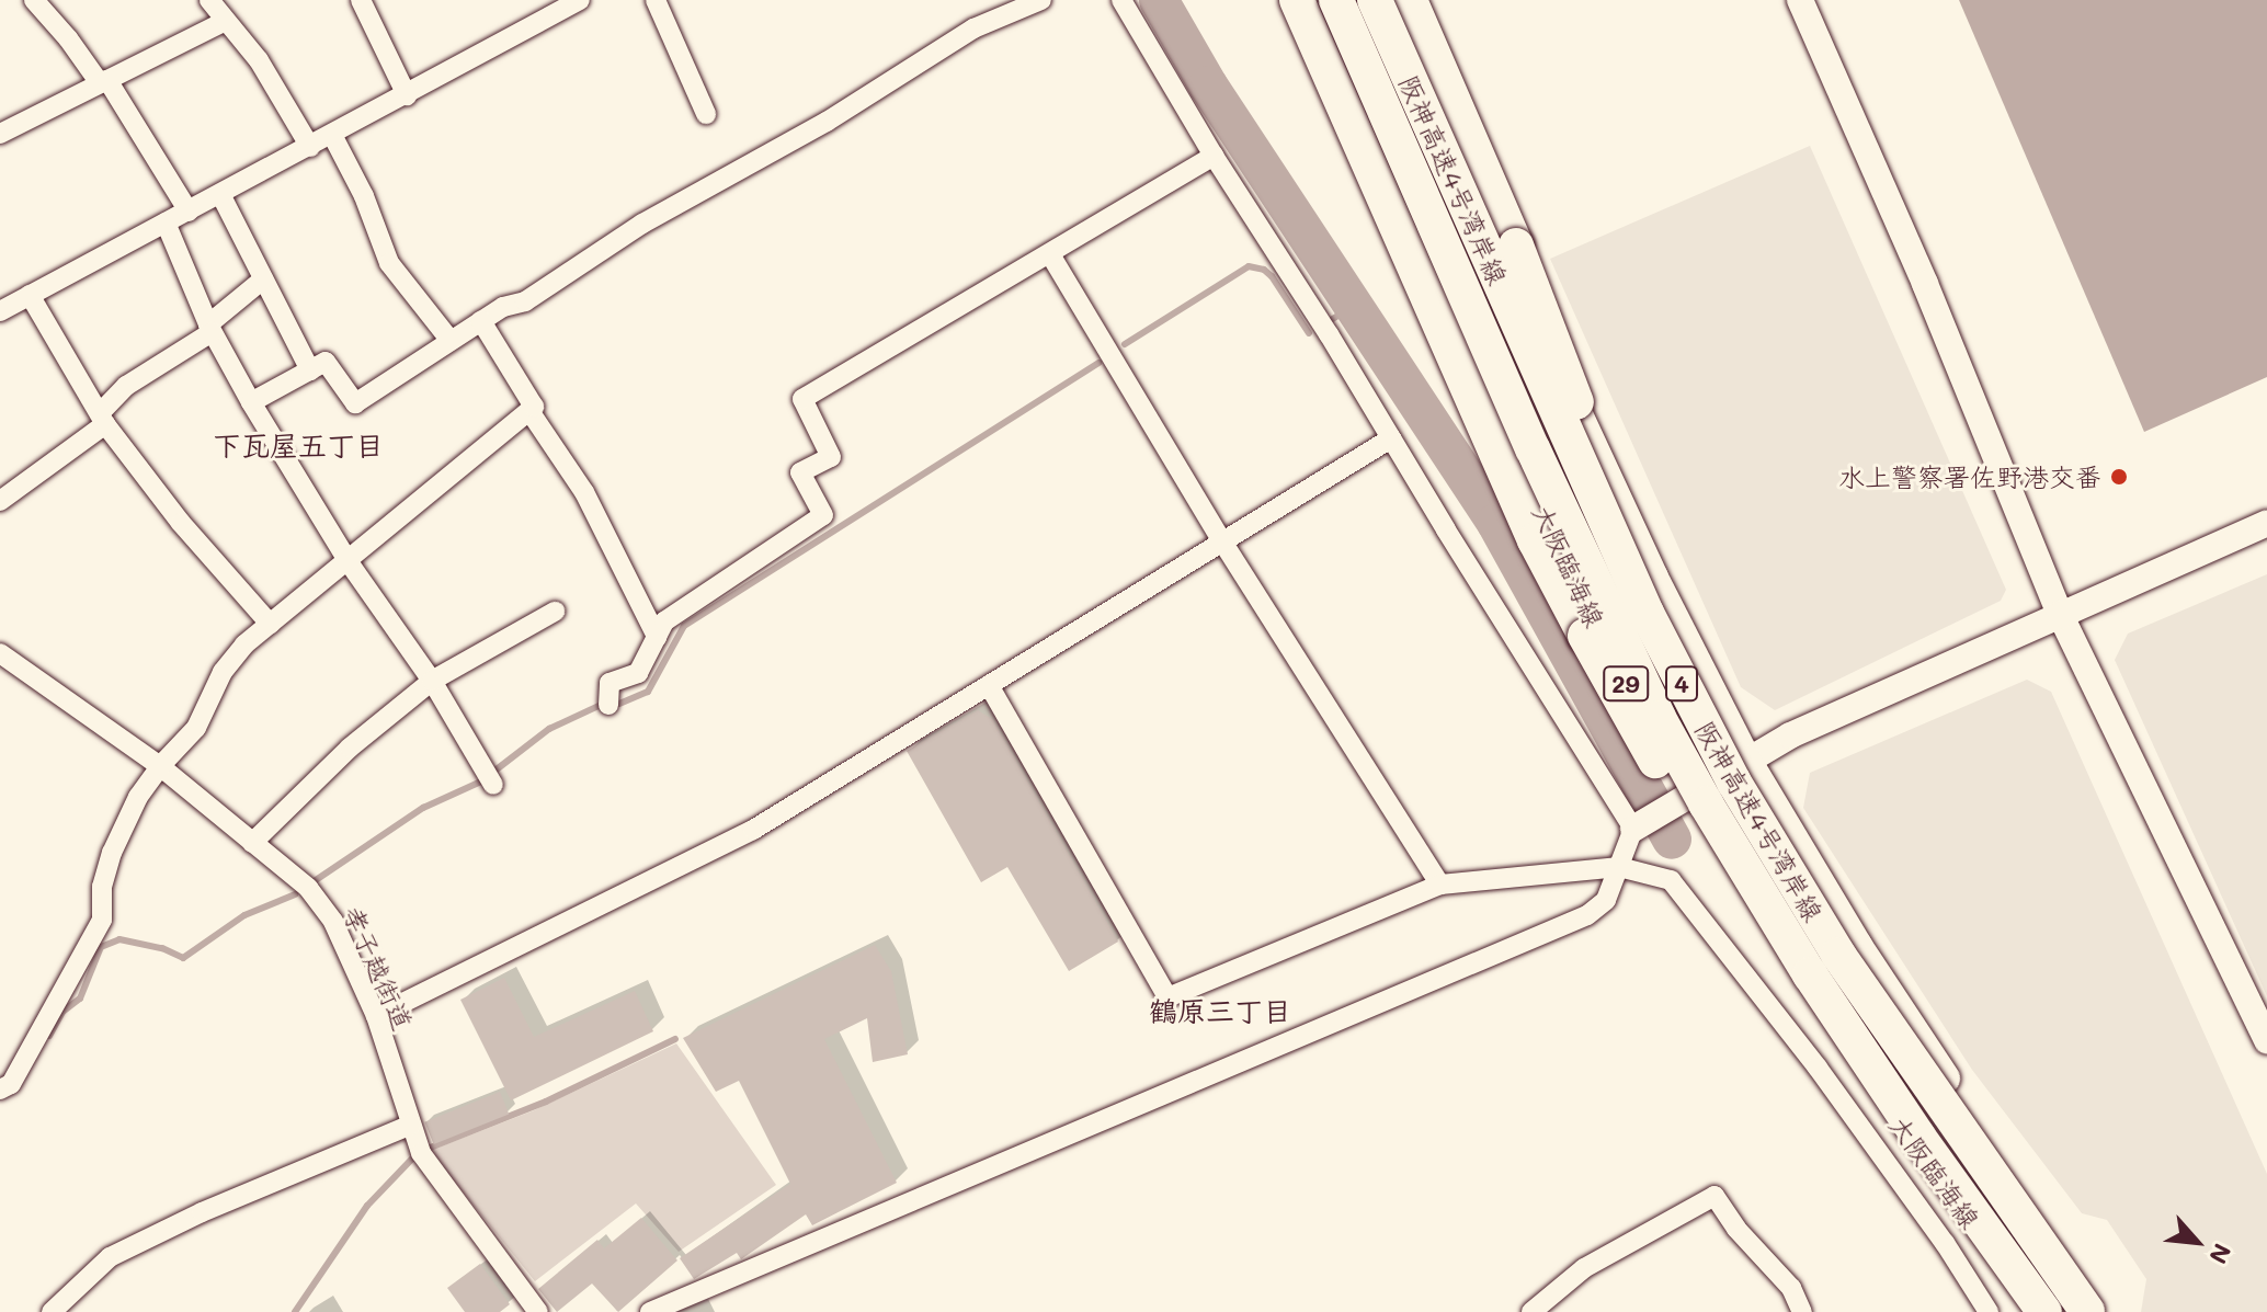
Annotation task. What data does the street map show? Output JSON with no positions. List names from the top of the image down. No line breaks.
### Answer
{"streets":{"highway":["阪神高速4号湾岸線","4"],"main road":["大阪臨海線","29"],"street":["孝子越街道"]},"crossings":[["阪神高速4号湾岸線","大阪臨海線"]],"districts":["下瓦屋五丁目","鶴原三丁目"],"places":["水上警察署佐野港交番"],"north":"bottom right"}
